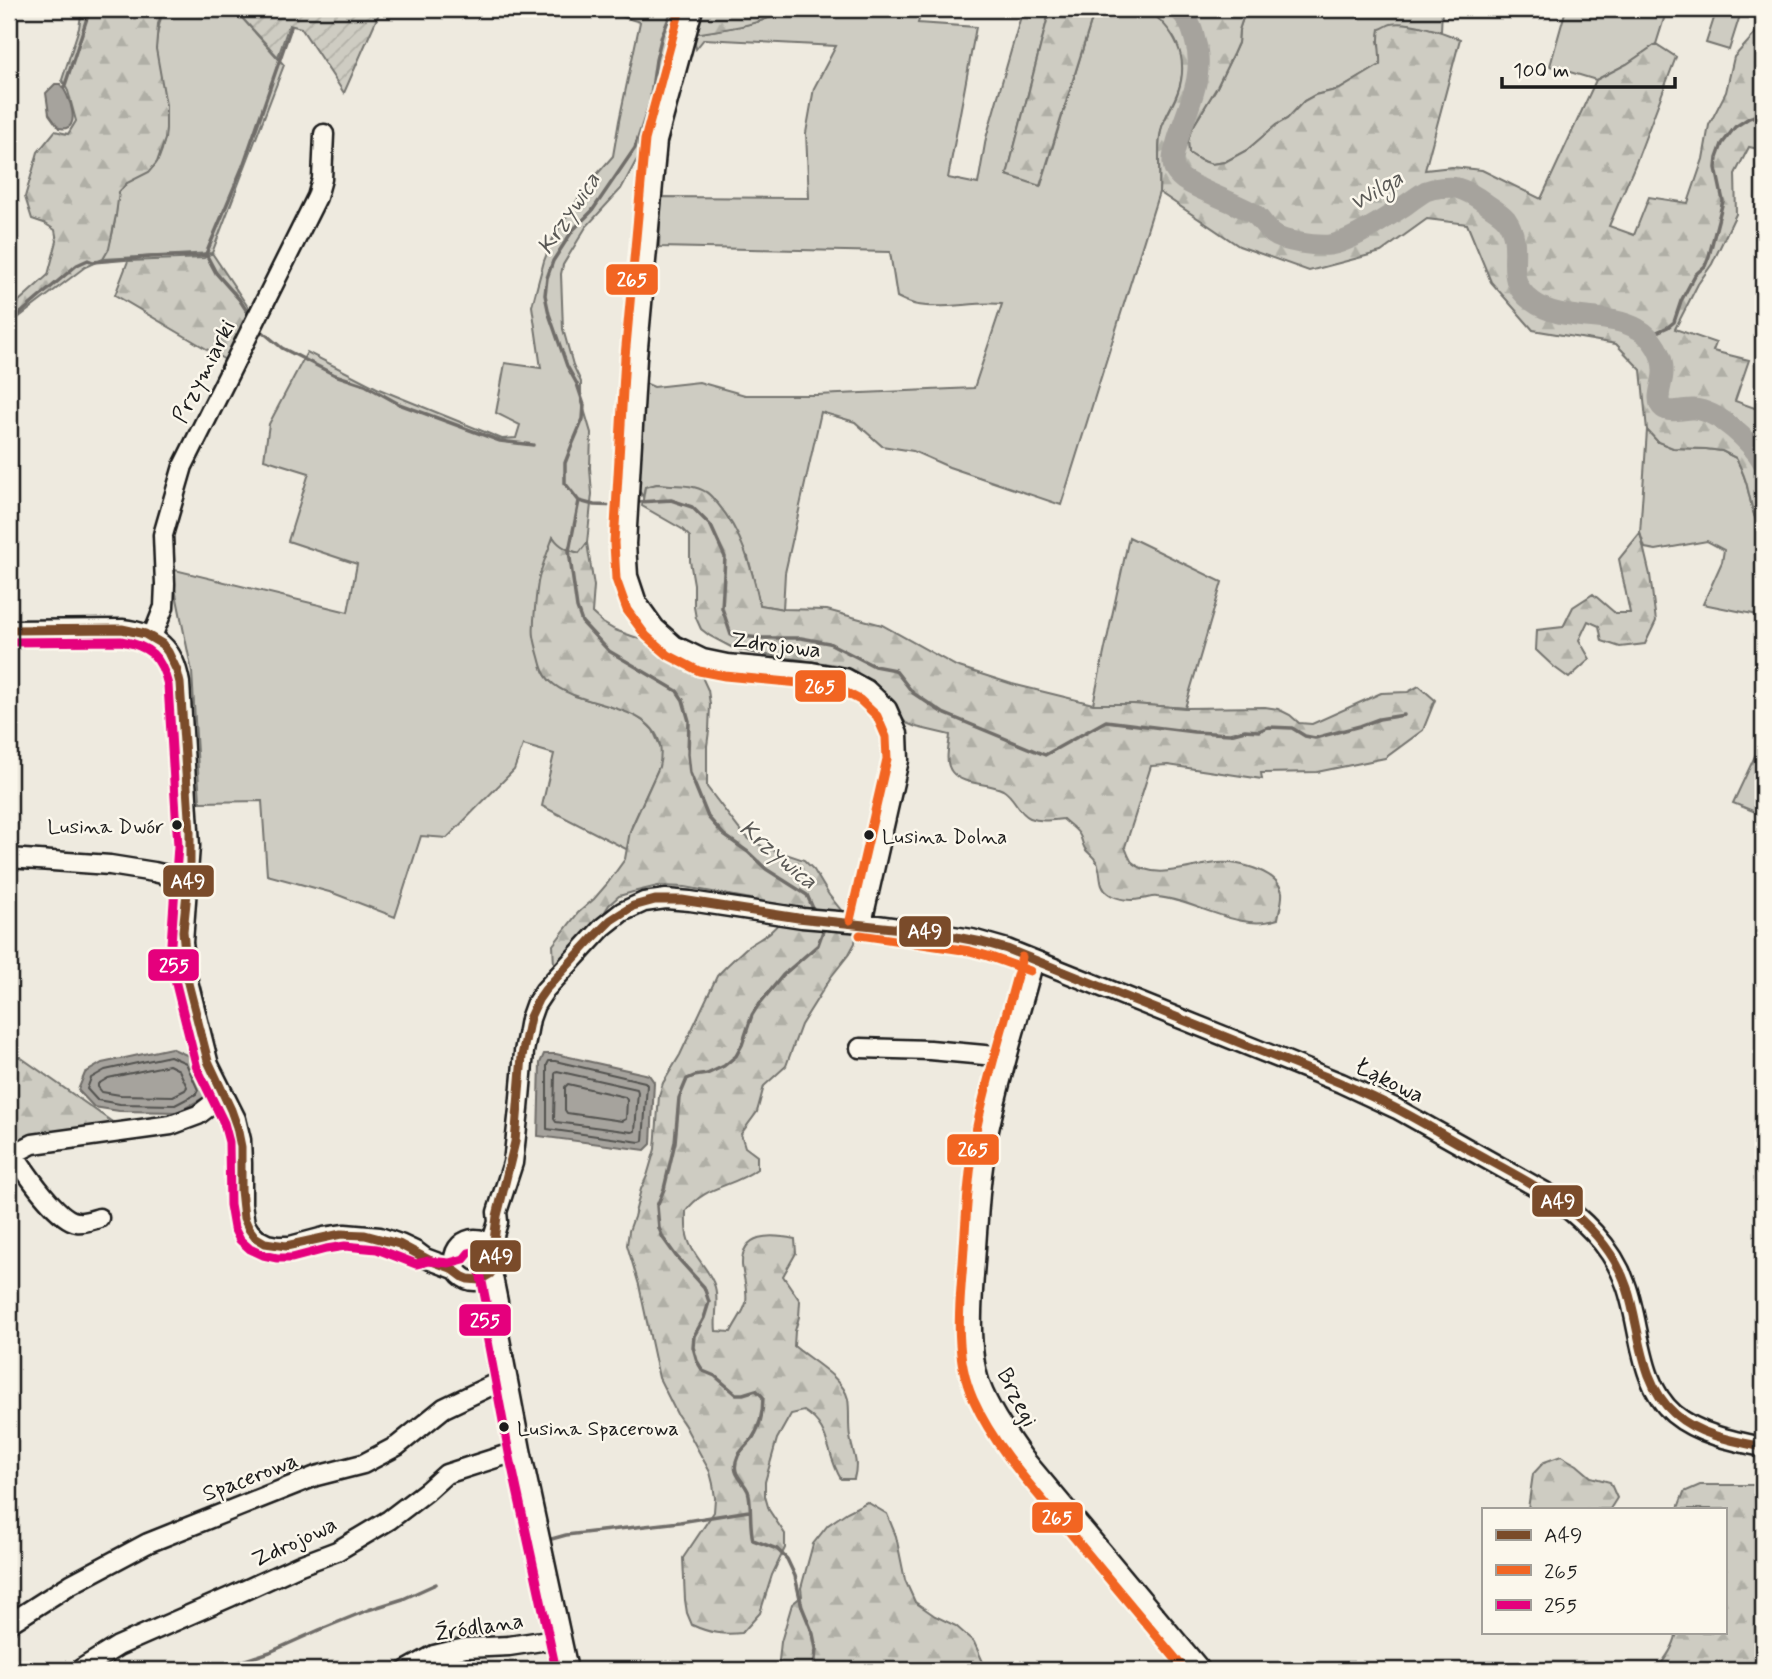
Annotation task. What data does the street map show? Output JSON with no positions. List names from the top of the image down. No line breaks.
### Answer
{"streets":{"street":["Przymiarki","Zdrojowa","Łąkowa","Brzegi","Spacerowa","Źródlana"]},"crossings":[["Zdrojowa","Łąkowa"],["Łąkowa","Brzegi"]],"water":["Wilga","Krzywica"],"places":["Lusina Dwór","Lusina Dolna","Lusina Spacerowa"],"lines":["transit line 265","transit line A49","transit line 255"],"legend":["A49","265","255"],"scale_bar":"100 m"}
